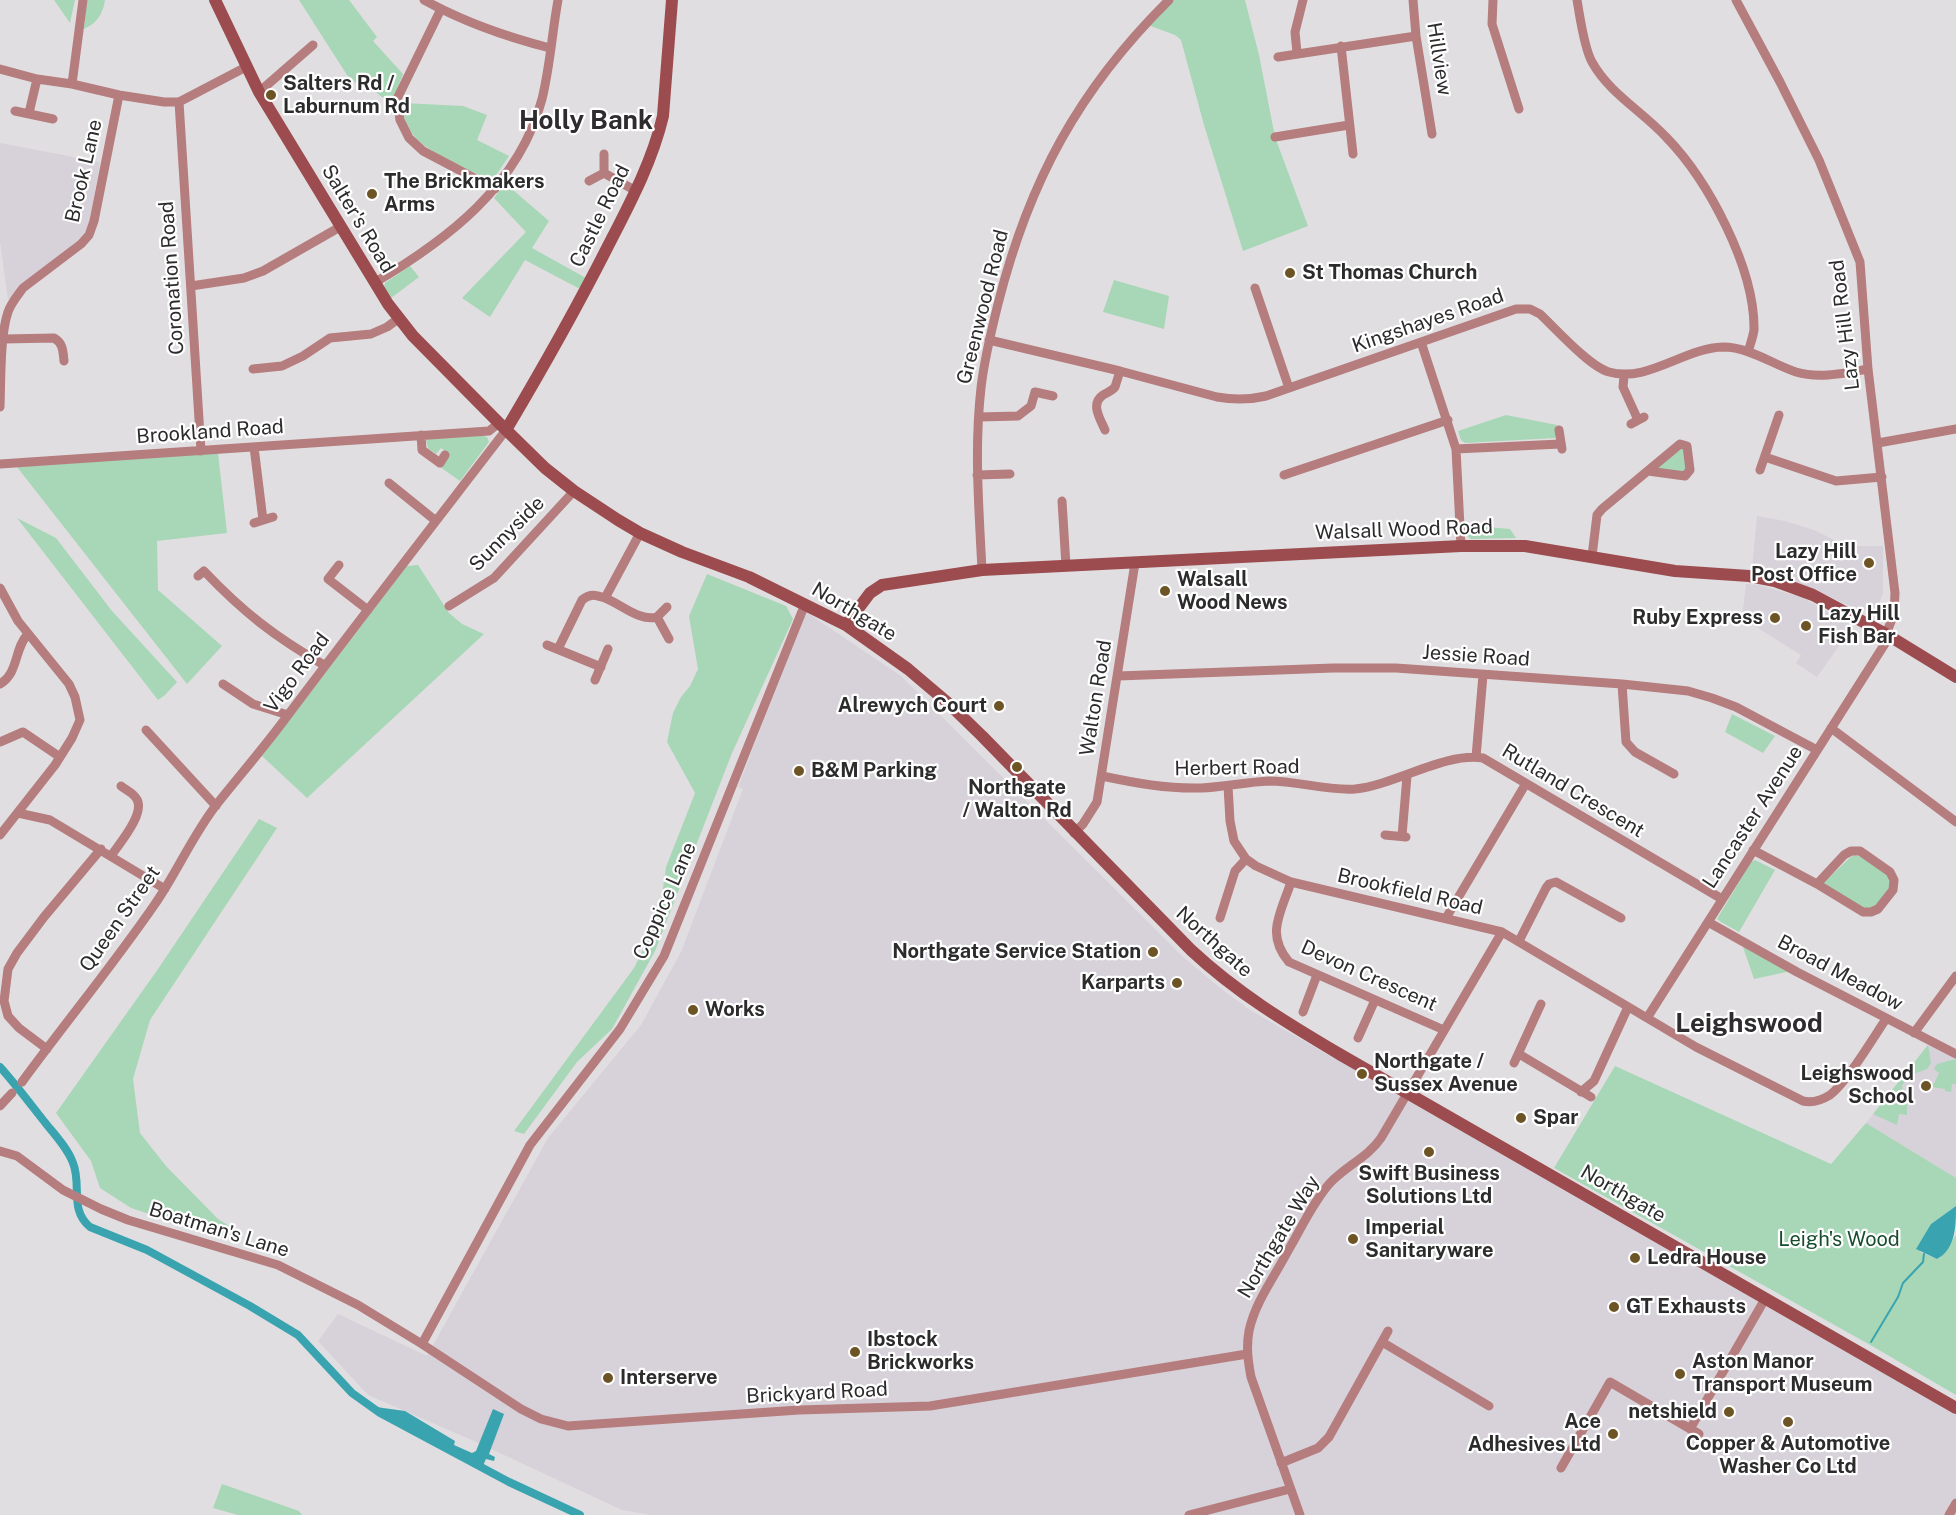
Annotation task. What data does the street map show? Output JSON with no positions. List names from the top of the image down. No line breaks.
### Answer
{"streets":{"main road":["Castle Road","Salter's Road","Walsall Wood Road","Northgate"],"street":["Hillview","Brook Lane","Coronation Road","Greenwood Road","Kingshayes Road","Lazy Hill Road","Brookland Road","Sunnyside","Jessie Road","Vigo Road","Walton Road","Herbert Road","Rutland Crescent","Lancaster Avenue","Brookfield Road","Coppice Lane","Queen Street","Broad Meadow","Devon Crescent","Boatman's Lane","Northgate Way","Brickyard Road"]},"crossings":[["Castle Road","Salter's Road"],["Castle Road","Brookland Road"],["Castle Road","Northgate"],["Castle Road","Vigo Road"],["Salter's Road","Brookland Road"],["Salter's Road","Northgate"],["Salter's Road","Vigo Road"],["Coronation Road","Brookland Road"],["Greenwood Road","Kingshayes Road"],["Greenwood Road","Walsall Wood Road"],["Lazy Hill Road","Walsall Wood Road"],["Lazy Hill Road","Lancaster Avenue"],["Brookland Road","Northgate"],["Brookland Road","Vigo Road"],["Walsall Wood Road","Northgate"],["Walsall Wood Road","Walton Road"],["Walsall Wood Road","Lancaster Avenue"],["Sunnyside","Northgate"],["Northgate","Vigo Road"],["Northgate","Walton Road"],["Northgate","Coppice Lane"],["Northgate","Northgate Way"],["Jessie Road","Walton Road"],["Jessie Road","Rutland Crescent"],["Jessie Road","Lancaster Avenue"],["Vigo Road","Queen Street"],["Walton Road","Herbert Road"],["Herbert Road","Rutland Crescent"],["Rutland Crescent","Lancaster Avenue"],["Lancaster Avenue","Brookfield Road"],["Lancaster Avenue","Broad Meadow"],["Brookfield Road","Broad Meadow"],["Brookfield Road","Devon Crescent"],["Brookfield Road","Northgate Way"],["Coppice Lane","Brickyard Road"],["Devon Crescent","Northgate Way"],["Boatman's Lane","Brickyard Road"],["Northgate Way","Brickyard Road"]],"districts":["Holly Bank","Leighswood"],"parks":["Leigh's Wood"],"places":["Salters Rd / Laburnum Rd","The Brickmakers Arms","St Thomas Church","Lazy Hill Post Office","Walsall Wood News","Ruby Express","Lazy Hill Fish Bar","Alrewych Court","Northgate / Walton Rd","B&M Parking","Northgate Service Station","Karparts","Works","Northgate / Sussex Avenue","Leighswood School","Spar","Swift Business Solutions Ltd","Imperial Sanitaryware","Ledra House","GT Exhausts","Ibstock Brickworks","Aston Manor Transport Museum","Interserve","netshield","Copper & Automotive Washer Co Ltd","Ace Adhesives Ltd"]}
